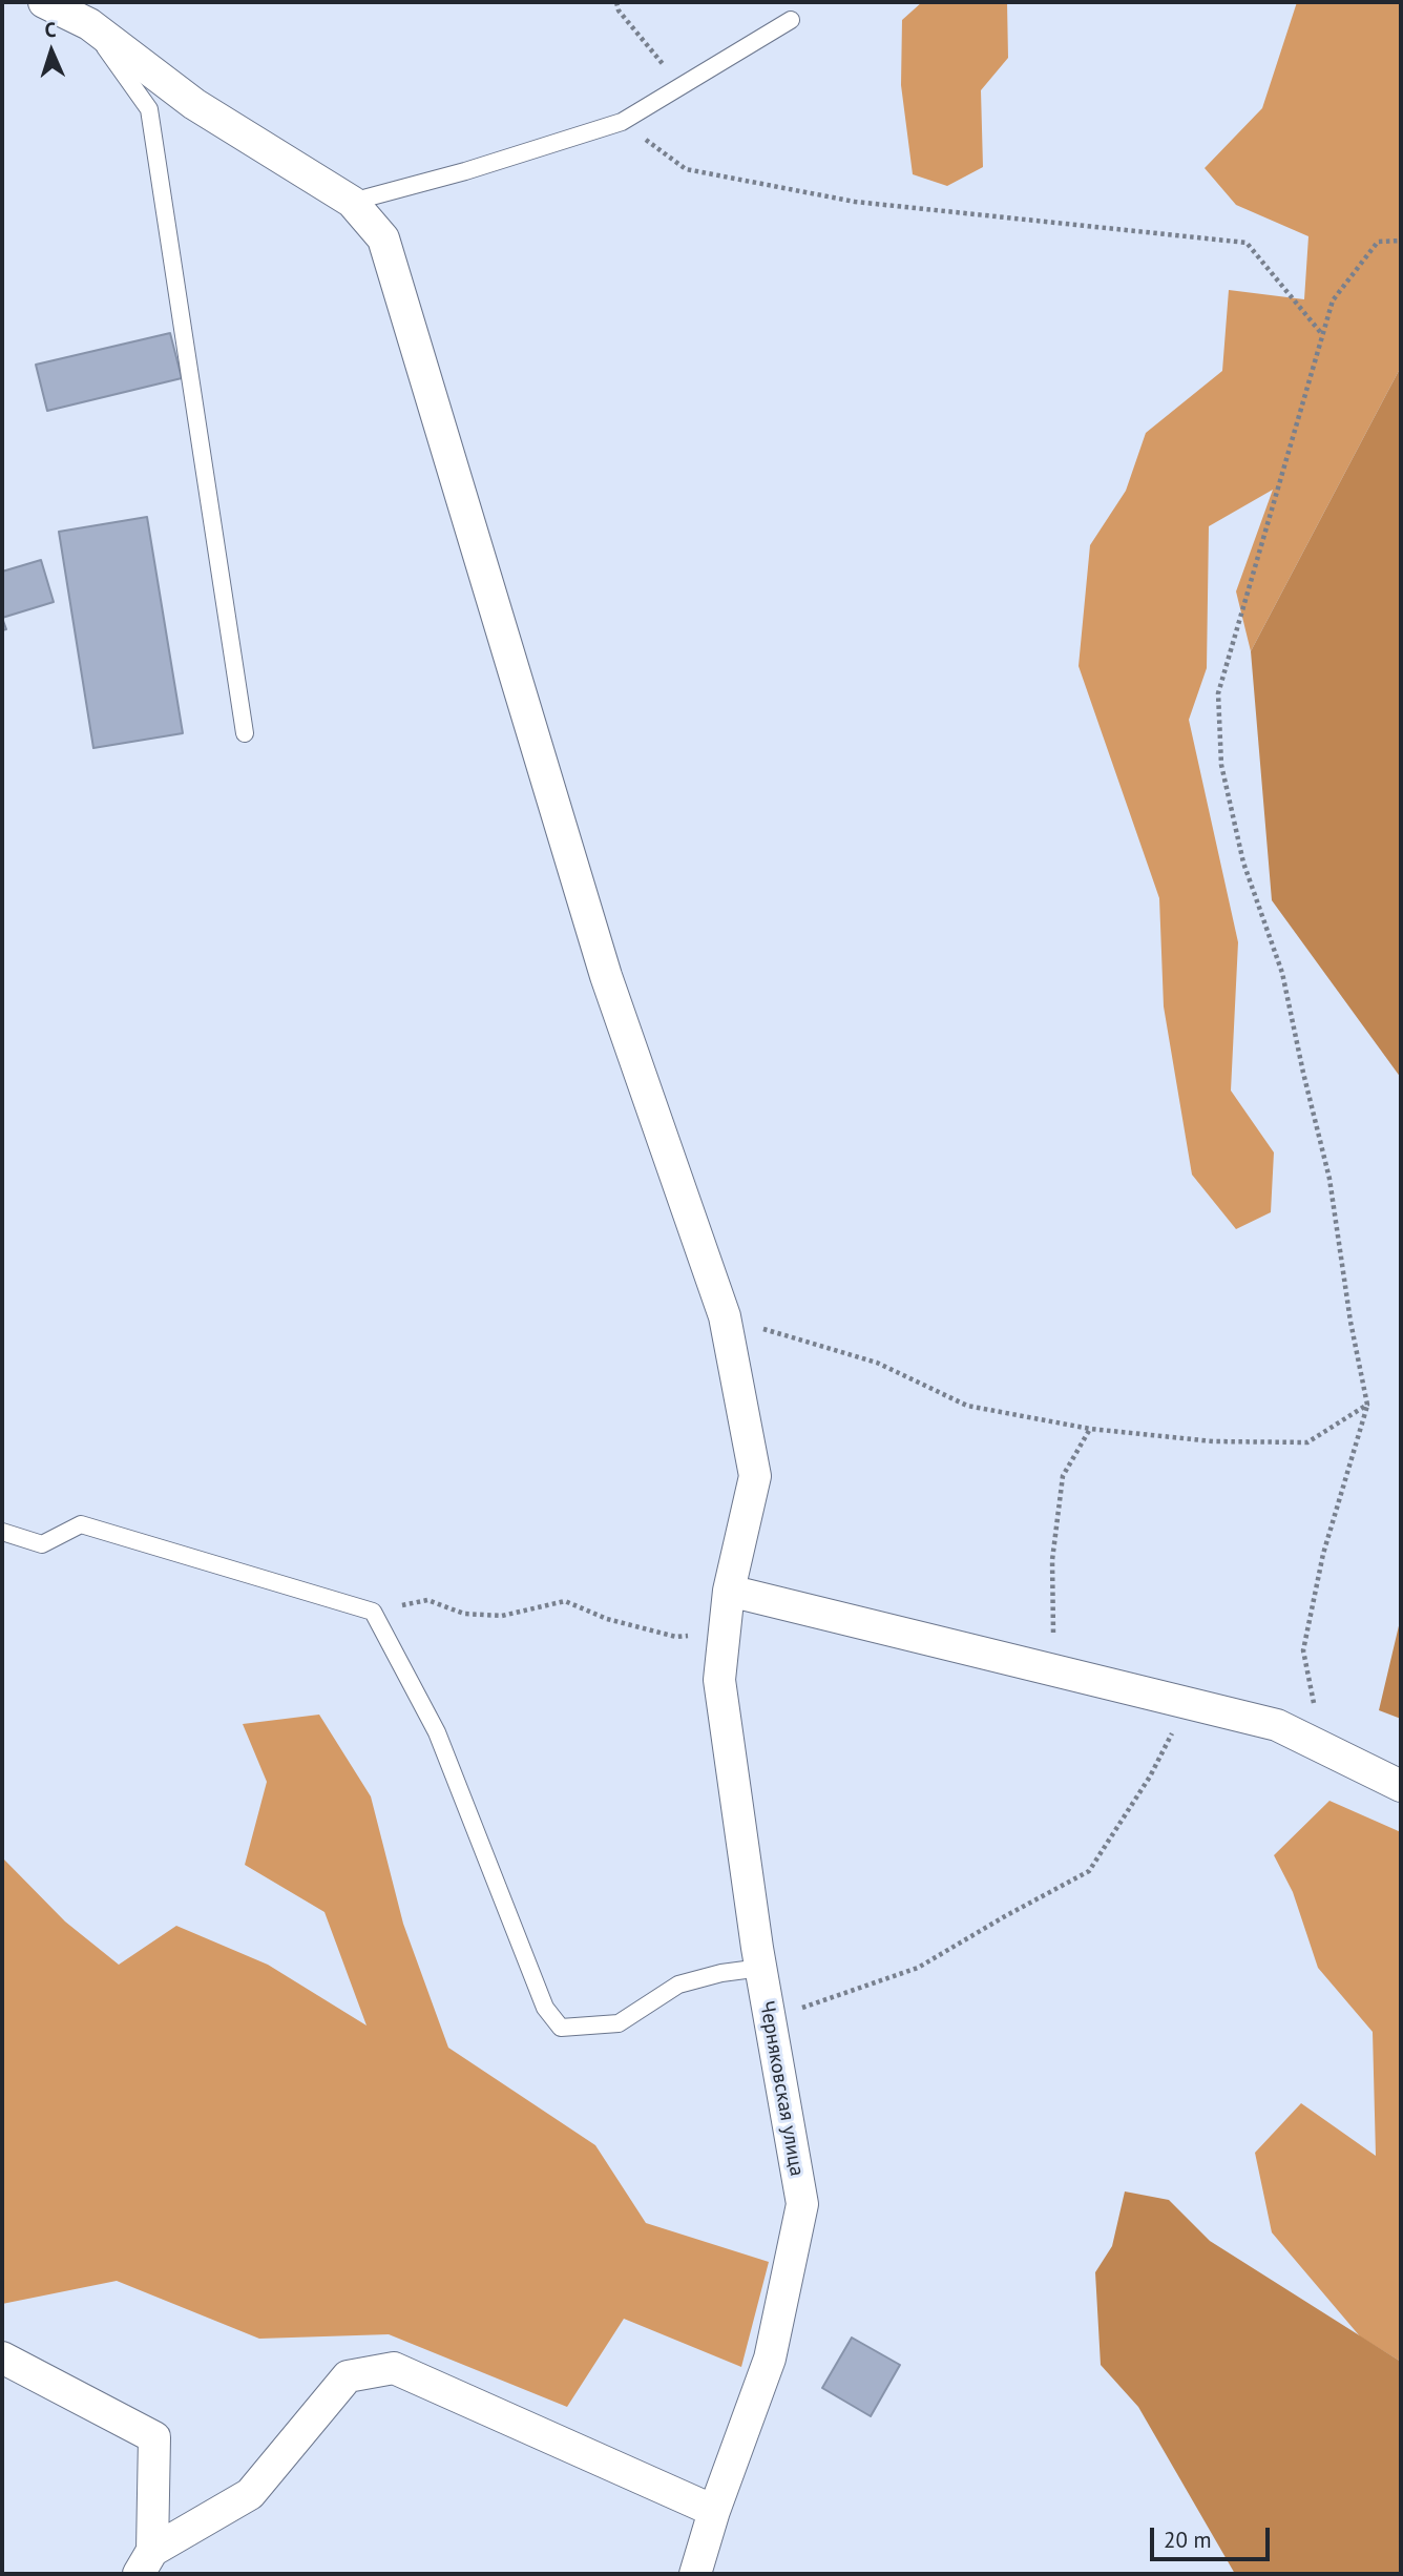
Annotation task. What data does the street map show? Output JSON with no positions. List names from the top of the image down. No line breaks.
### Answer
{"streets":{"street":["Черняковская улица"]},"scale_bar":"20 m","north":"top"}
